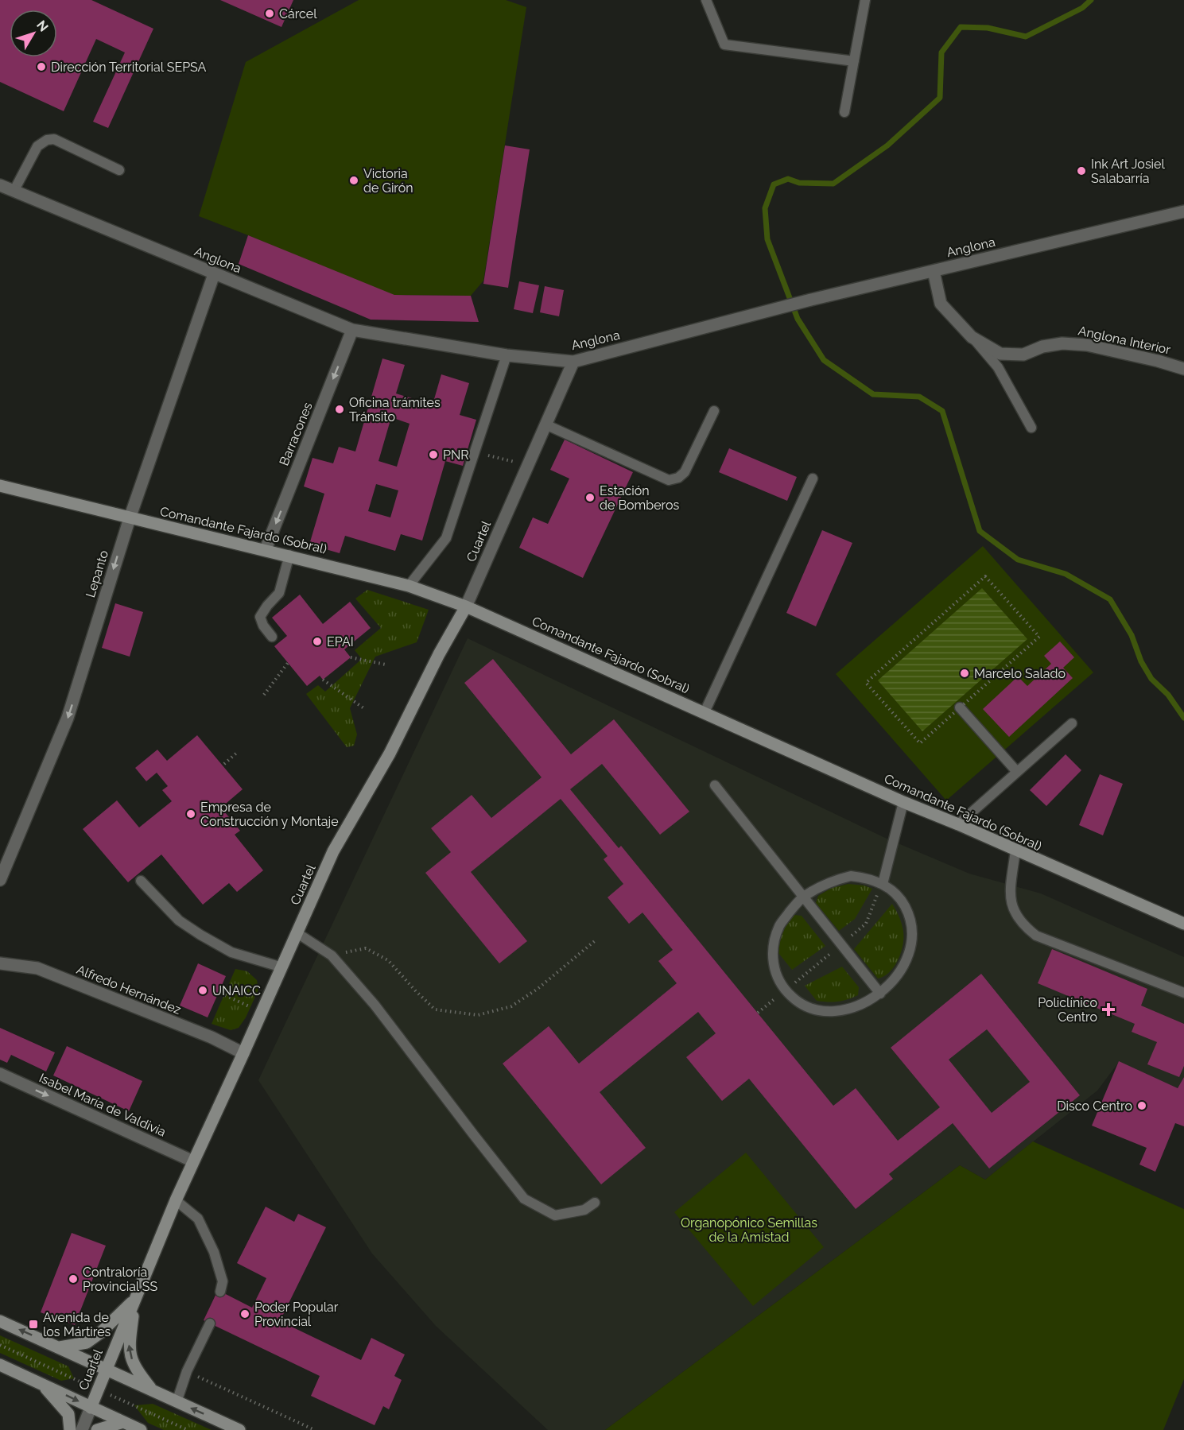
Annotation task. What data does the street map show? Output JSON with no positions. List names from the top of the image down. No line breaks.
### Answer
{"streets":{"main road":["Comandante Fajardo (Sobral)","Cuartel"],"street":["Anglona","Anglona Interior","Barracones","Lepanto","Alfredo Hernández","Isabel María de Valdivia"]},"crossings":[["Anglona","Anglona Interior"],["Anglona","Barracones"],["Anglona","Cuartel"],["Anglona","Lepanto"],["Barracones","Comandante Fajardo (Sobral)"],["Comandante Fajardo (Sobral)","Cuartel"],["Comandante Fajardo (Sobral)","Lepanto"],["Cuartel","Alfredo Hernández"],["Cuartel","Isabel María de Valdivia"]],"one_way":["Barracones","Lepanto","Isabel María de Valdivia"],"parks":["Organopónico Semillas de la Amistad"],"places":{"other":["Cárcel","Dirección Territorial SEPSA","Ink Art Josiel Salabarría","Victoria de Girón","Oficina trámites Tránsito","PNR","Estación de Bomberos","EPAI","Marcelo Salado","Empresa de Construcción y Montaje","UNAICC","Disco Centro","Contraloría Provincial SS","Poder Popular Provincial"],"health":["Policlínico Centro"],"transit":["Avenida de los Mártires"]},"north":"top right"}
